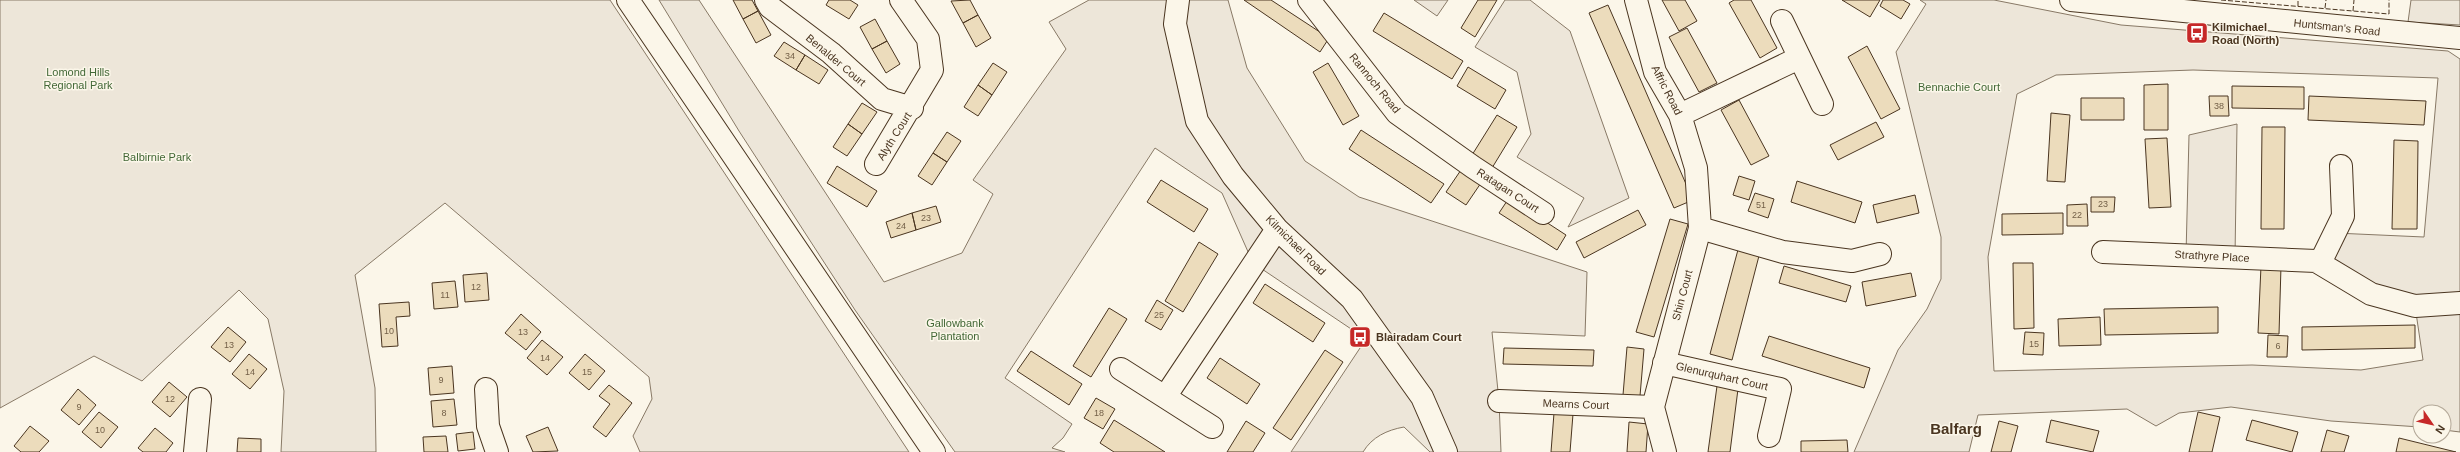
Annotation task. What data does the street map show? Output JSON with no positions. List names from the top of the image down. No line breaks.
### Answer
{"streets":{"main road":["Huntsman's Road","Benalder Court","Rannoch Road","Affric Road","Alyth Court","Ratagan Court","Kilmichael Road","Strathyre Place","Shin Court","Glenurquhart Court","Mearns Court"]},"crossings":[["Benalder Court","Alyth Court"],["Rannoch Road","Ratagan Court"],["Affric Road","Shin Court"],["Shin Court","Glenurquhart Court"],["Shin Court","Mearns Court"]],"districts":["Balfarg"],"parks":["Lomond Hills Regional Park","Bennachie Court","Balbirnie Park","Gallowbank Plantation"],"places":{"bus stop":["Kilmichael Road (North)","Blairadam Court"]},"house_numbers":["34","38","23","51","22","23","24","12","11","25","10","13","15","13","6","14","14","15","9","12","9","8","18","10"],"north":"bottom right"}
